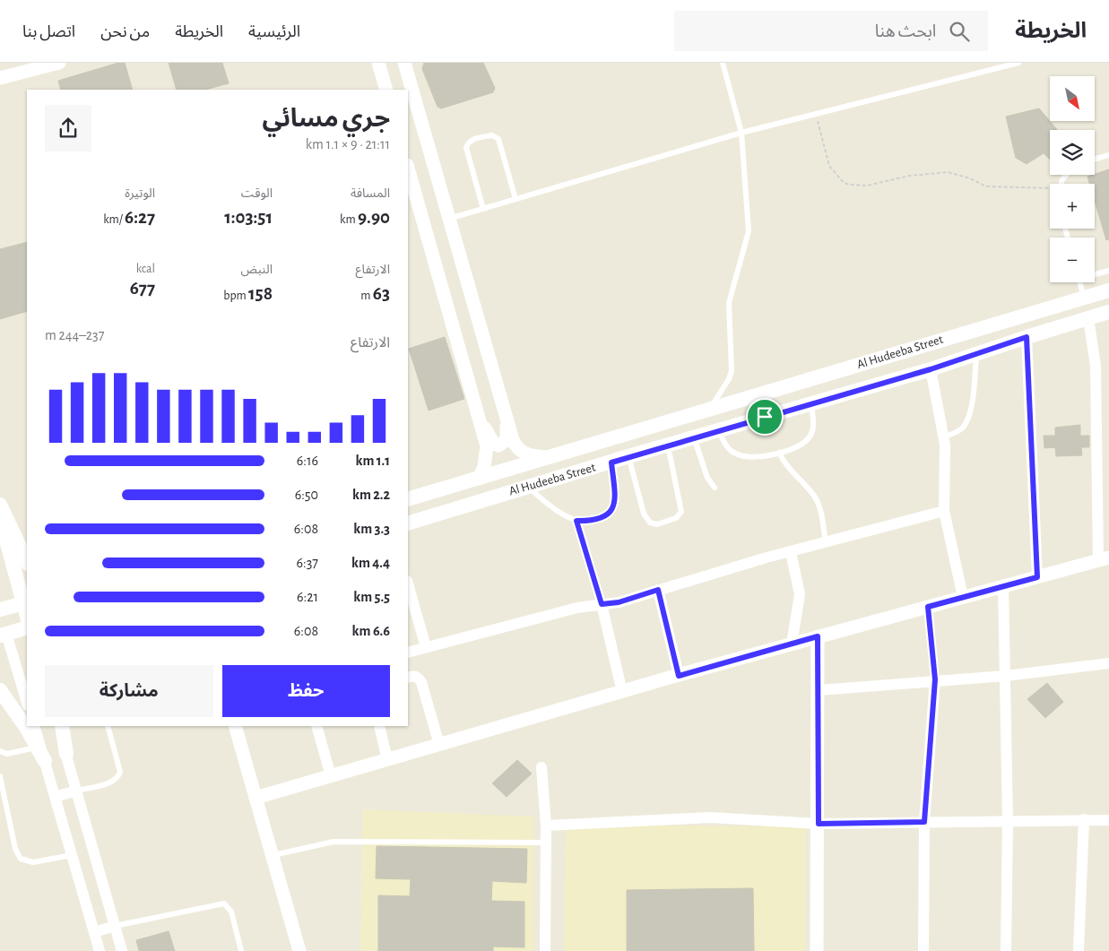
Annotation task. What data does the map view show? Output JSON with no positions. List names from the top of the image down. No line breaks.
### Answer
{"streets":{"main road":["Al Hudeeba Street"]},"north":"bottom right","page":{"header":"الخريطة","search":"ابحث هنا","nav":["الرئيسية","الخريطة","من نحن","اتصل بنا"],"map_buttons":["+","−"],"heading":["جري مسائي","21:11 · 9 × 1.1 km"],"stats":[["المسافة","9.90 km"],["الوقت","1:03:51"],["الوتيرة","6:27 /km"],["الارتفاع","63 m"],["النبض","158 bpm"],["kcal","677"]],"chart":["الارتفاع","237–244 m"],"list":[{"name":"1.1 km","note":"6:16"},{"name":"2.2 km","note":"6:50"},{"name":"3.3 km","note":"6:08"},{"name":"4.4 km","note":"6:37"},{"name":"5.5 km","note":"6:21"},{"name":"6.6 km","note":"6:08"}],"buttons":["حفظ","مشاركة"]}}
